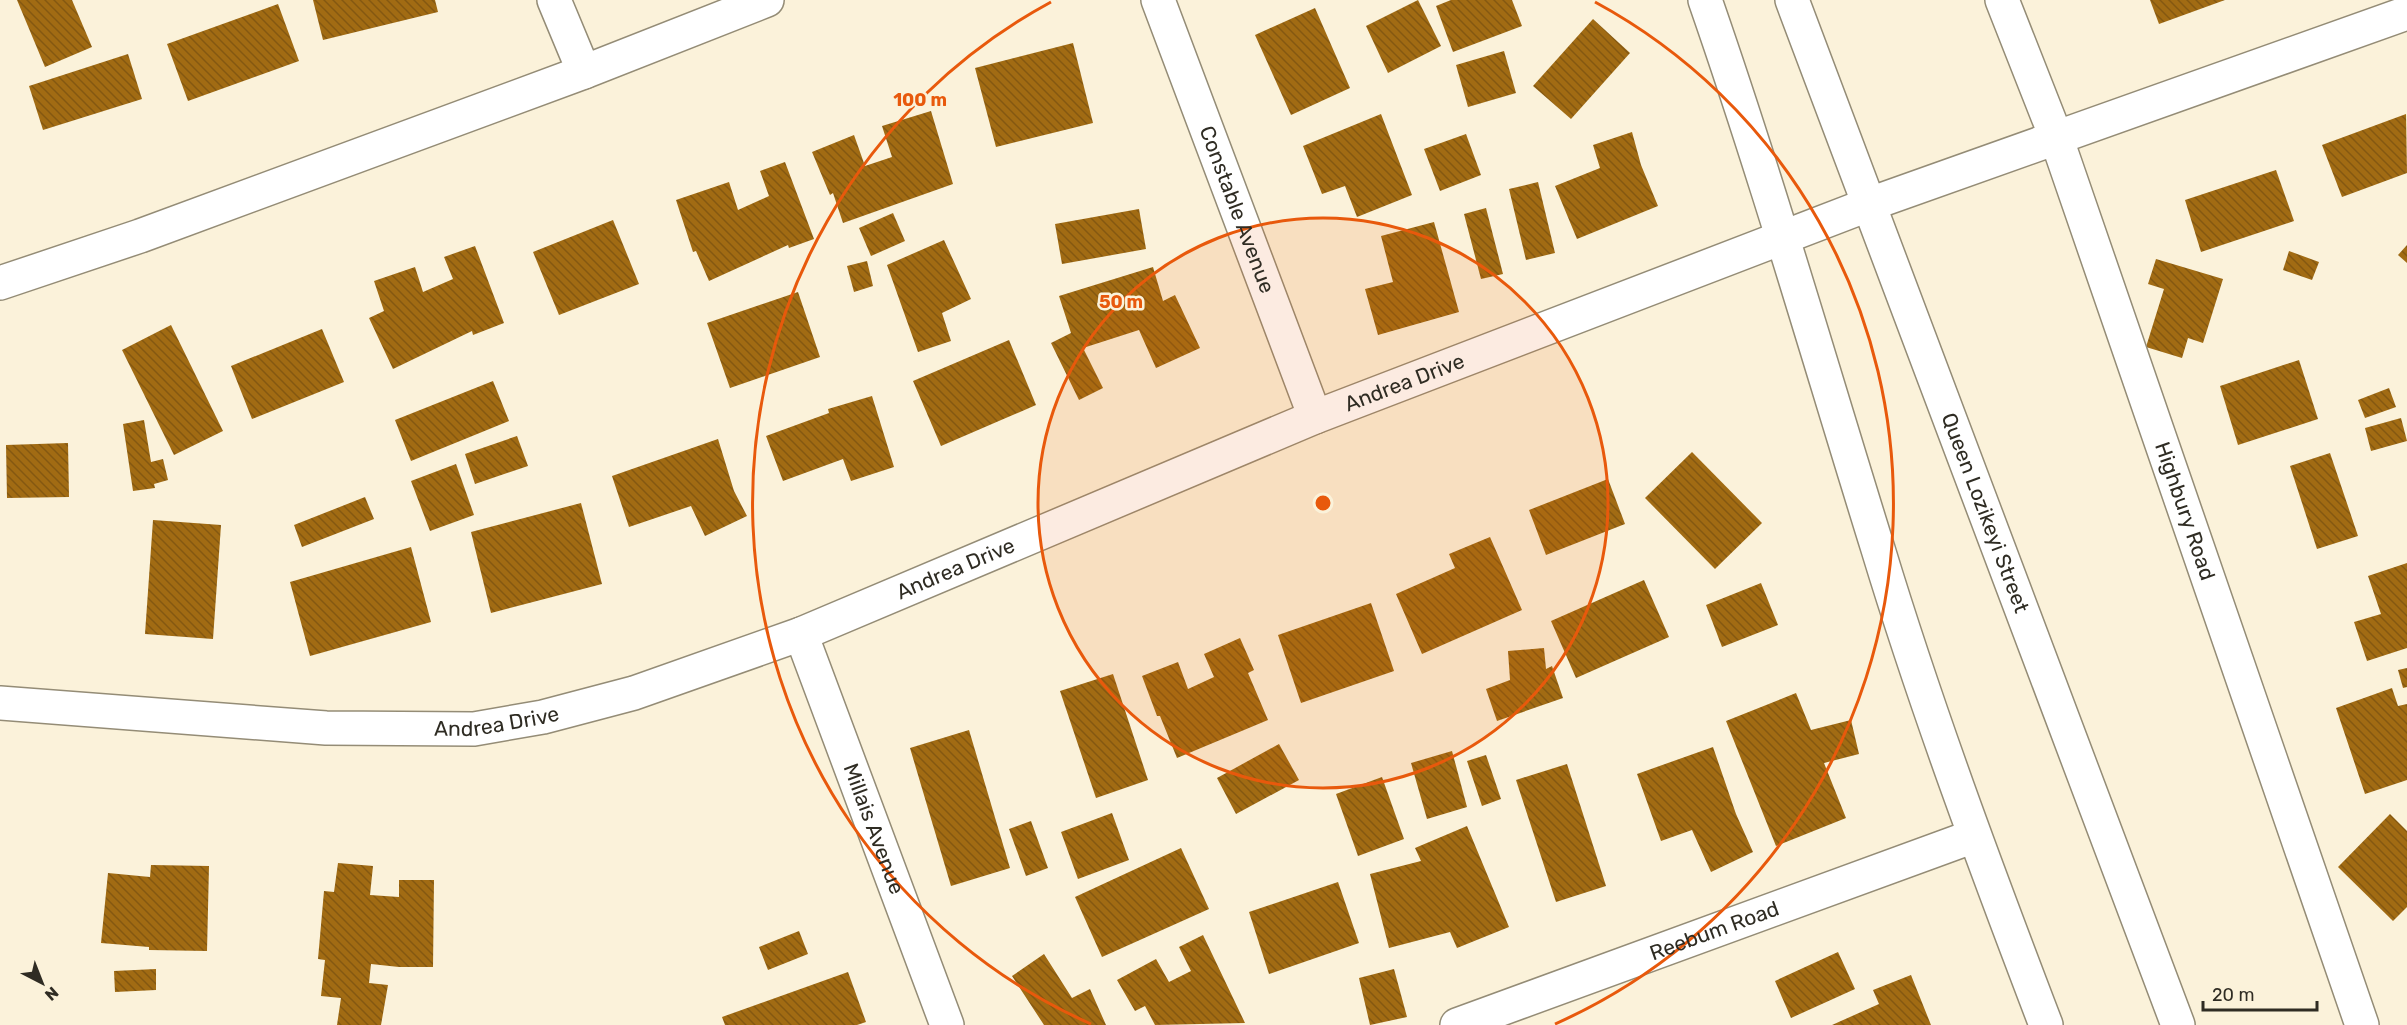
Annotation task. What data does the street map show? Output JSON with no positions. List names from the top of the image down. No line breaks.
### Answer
{"streets":{"street":["Constable Avenue","Andrea Drive","Highbury Road","Queen Lozikeyi Street","Millais Avenue","Reebum Road"]},"crossings":[["Constable Avenue","Andrea Drive"],["Andrea Drive","Highbury Road"],["Andrea Drive","Queen Lozikeyi Street"],["Andrea Drive","Millais Avenue"]],"scale_bar":"20 m","north":"bottom right","rings":["100 m","50 m"]}
